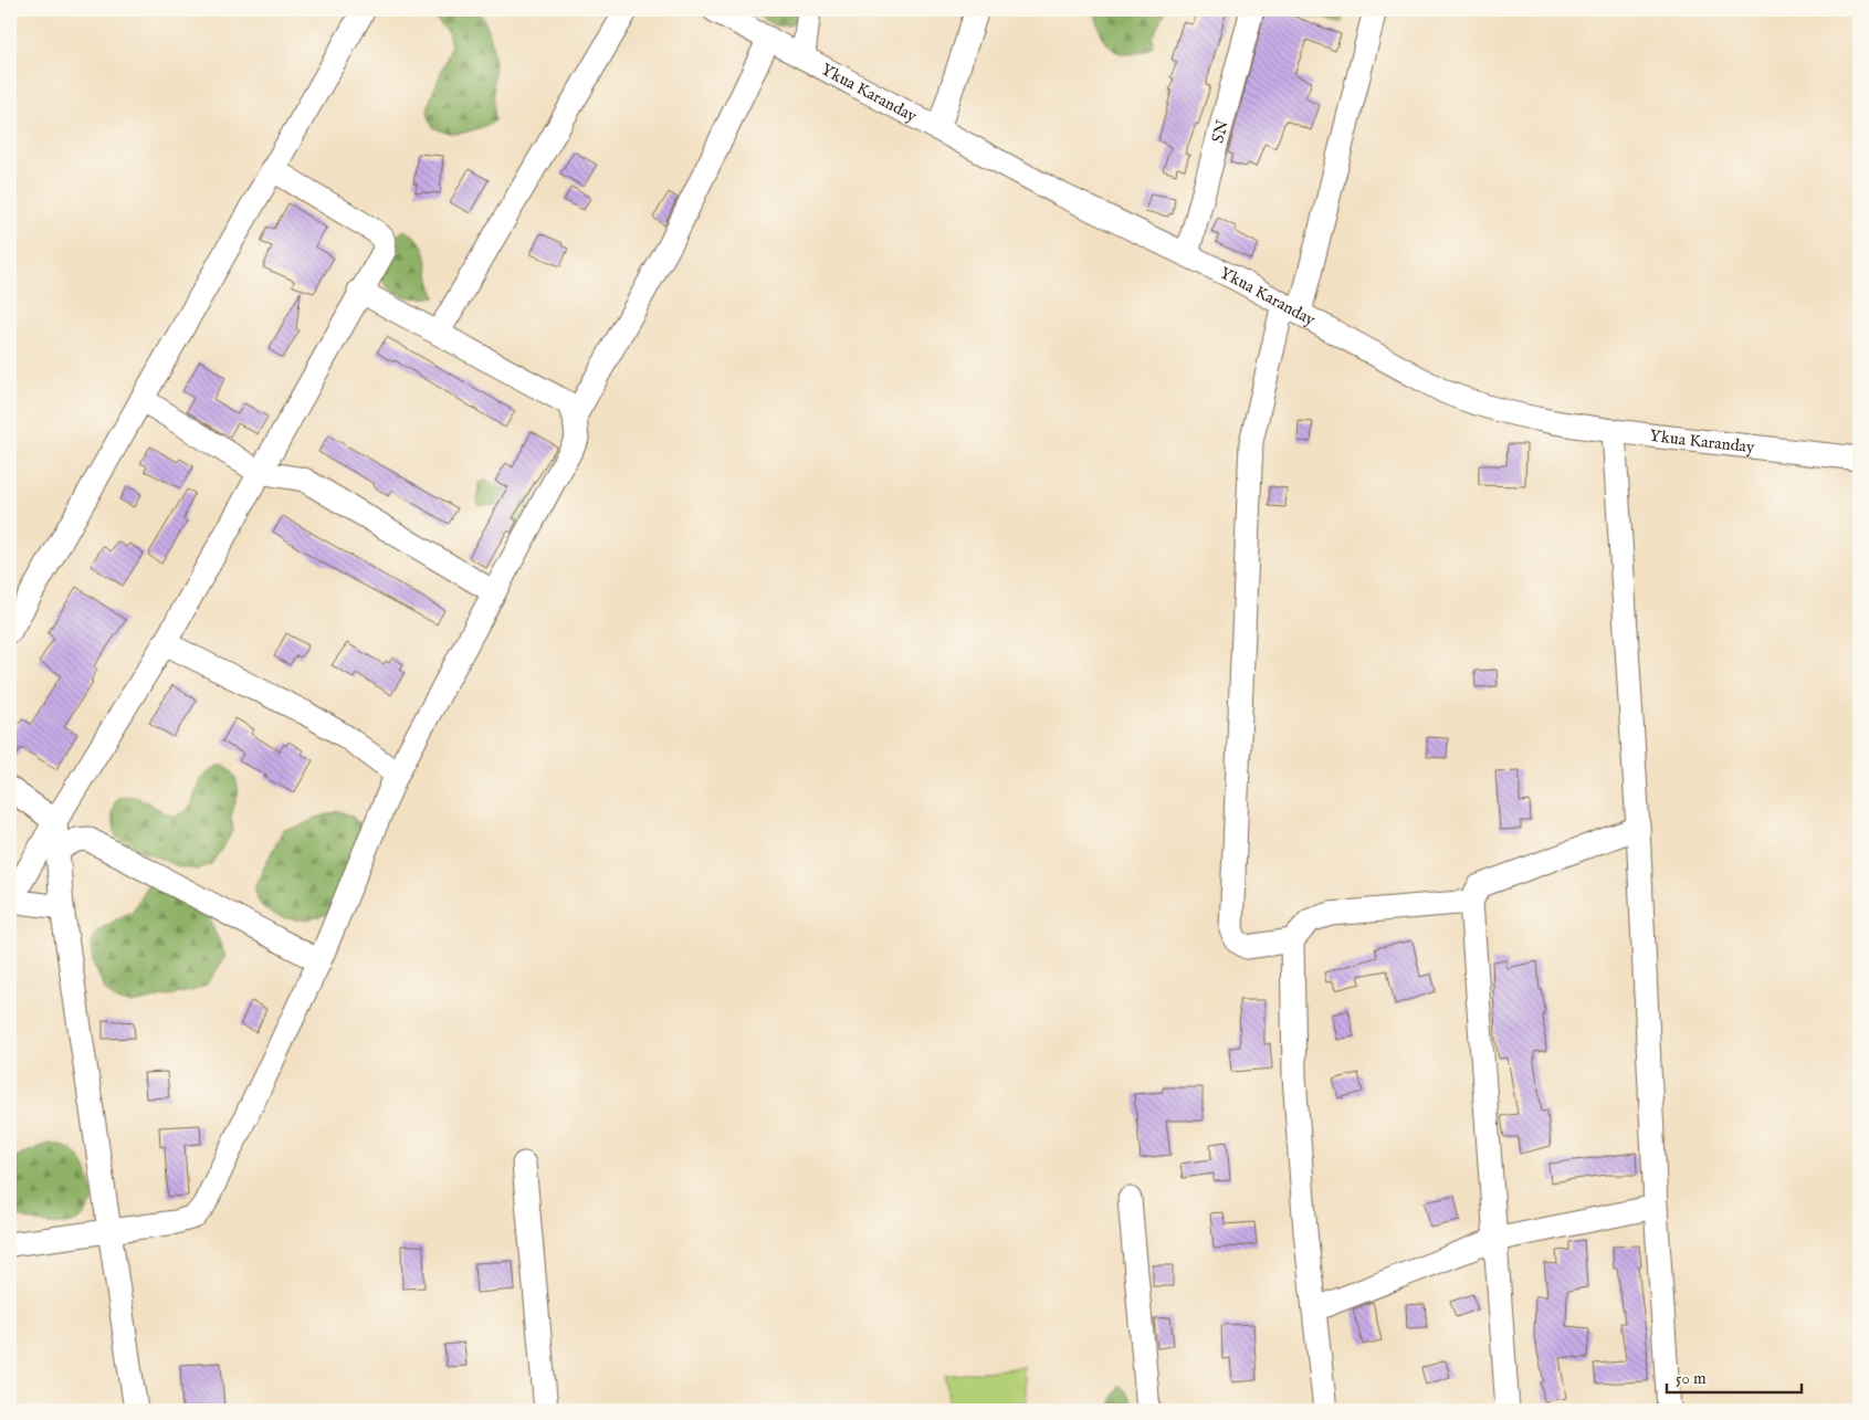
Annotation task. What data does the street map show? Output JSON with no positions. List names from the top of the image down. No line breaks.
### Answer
{"streets":{"street":["Ykua Karanday","SN"]},"crossings":[["Ykua Karanday","SN"]],"scale_bar":"50 m"}
